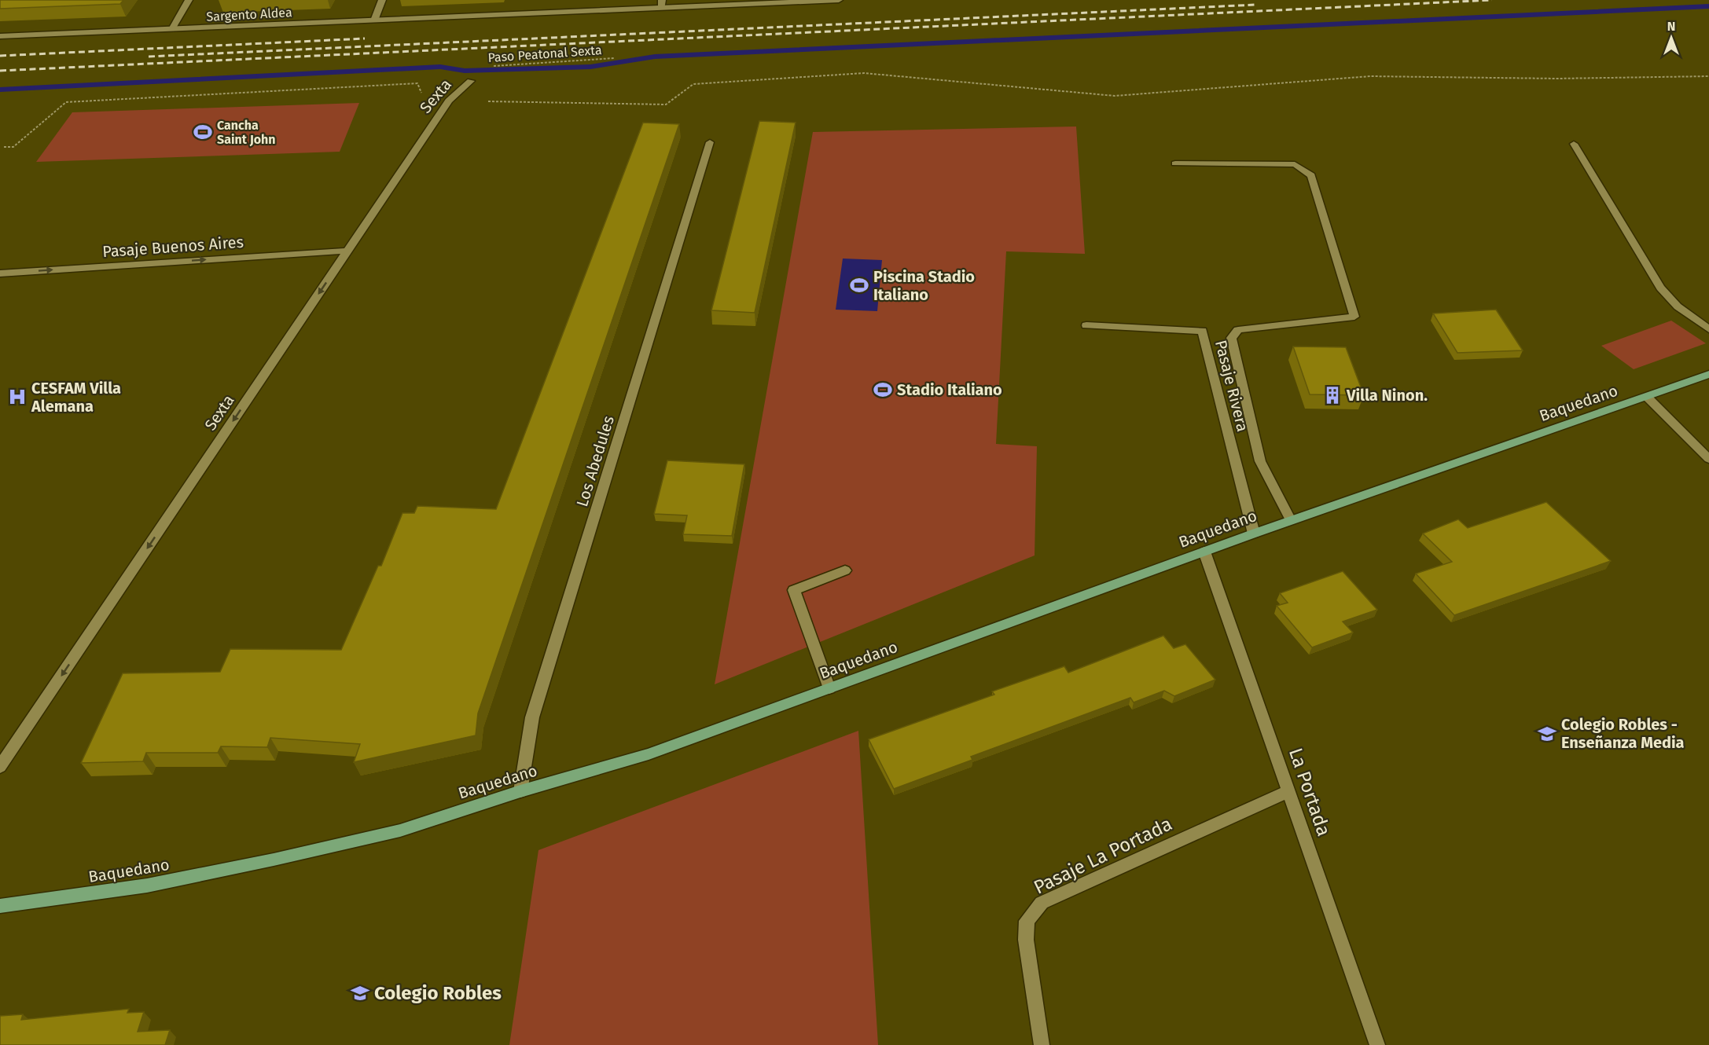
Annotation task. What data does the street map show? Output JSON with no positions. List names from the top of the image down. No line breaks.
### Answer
{"streets":{"main road":["Baquedano"],"street":["Sargento Aldea","Sexta","Pasaje Buenos Aires","Pasaje Rivera","Los Abedules","La Portada","Pasaje La Portada"],"path":["Paso Peatonal Sexta"]},"crossings":[["Sexta","Pasaje Buenos Aires"],["Pasaje Rivera","Baquedano"],["Baquedano","Los Abedules"],["Baquedano","La Portada"],["La Portada","Pasaje La Portada"]],"one_way":["Sexta","Pasaje Buenos Aires"],"places":{"sports":["Cancha Saint John","Piscina Stadio Italiano","Stadio Italiano"],"building":["Villa Ninon."],"hospital":["CESFAM Villa Alemana"],"school or university":["Colegio Robles - Enseñanza Media","Colegio Robles"]},"north":"top"}
